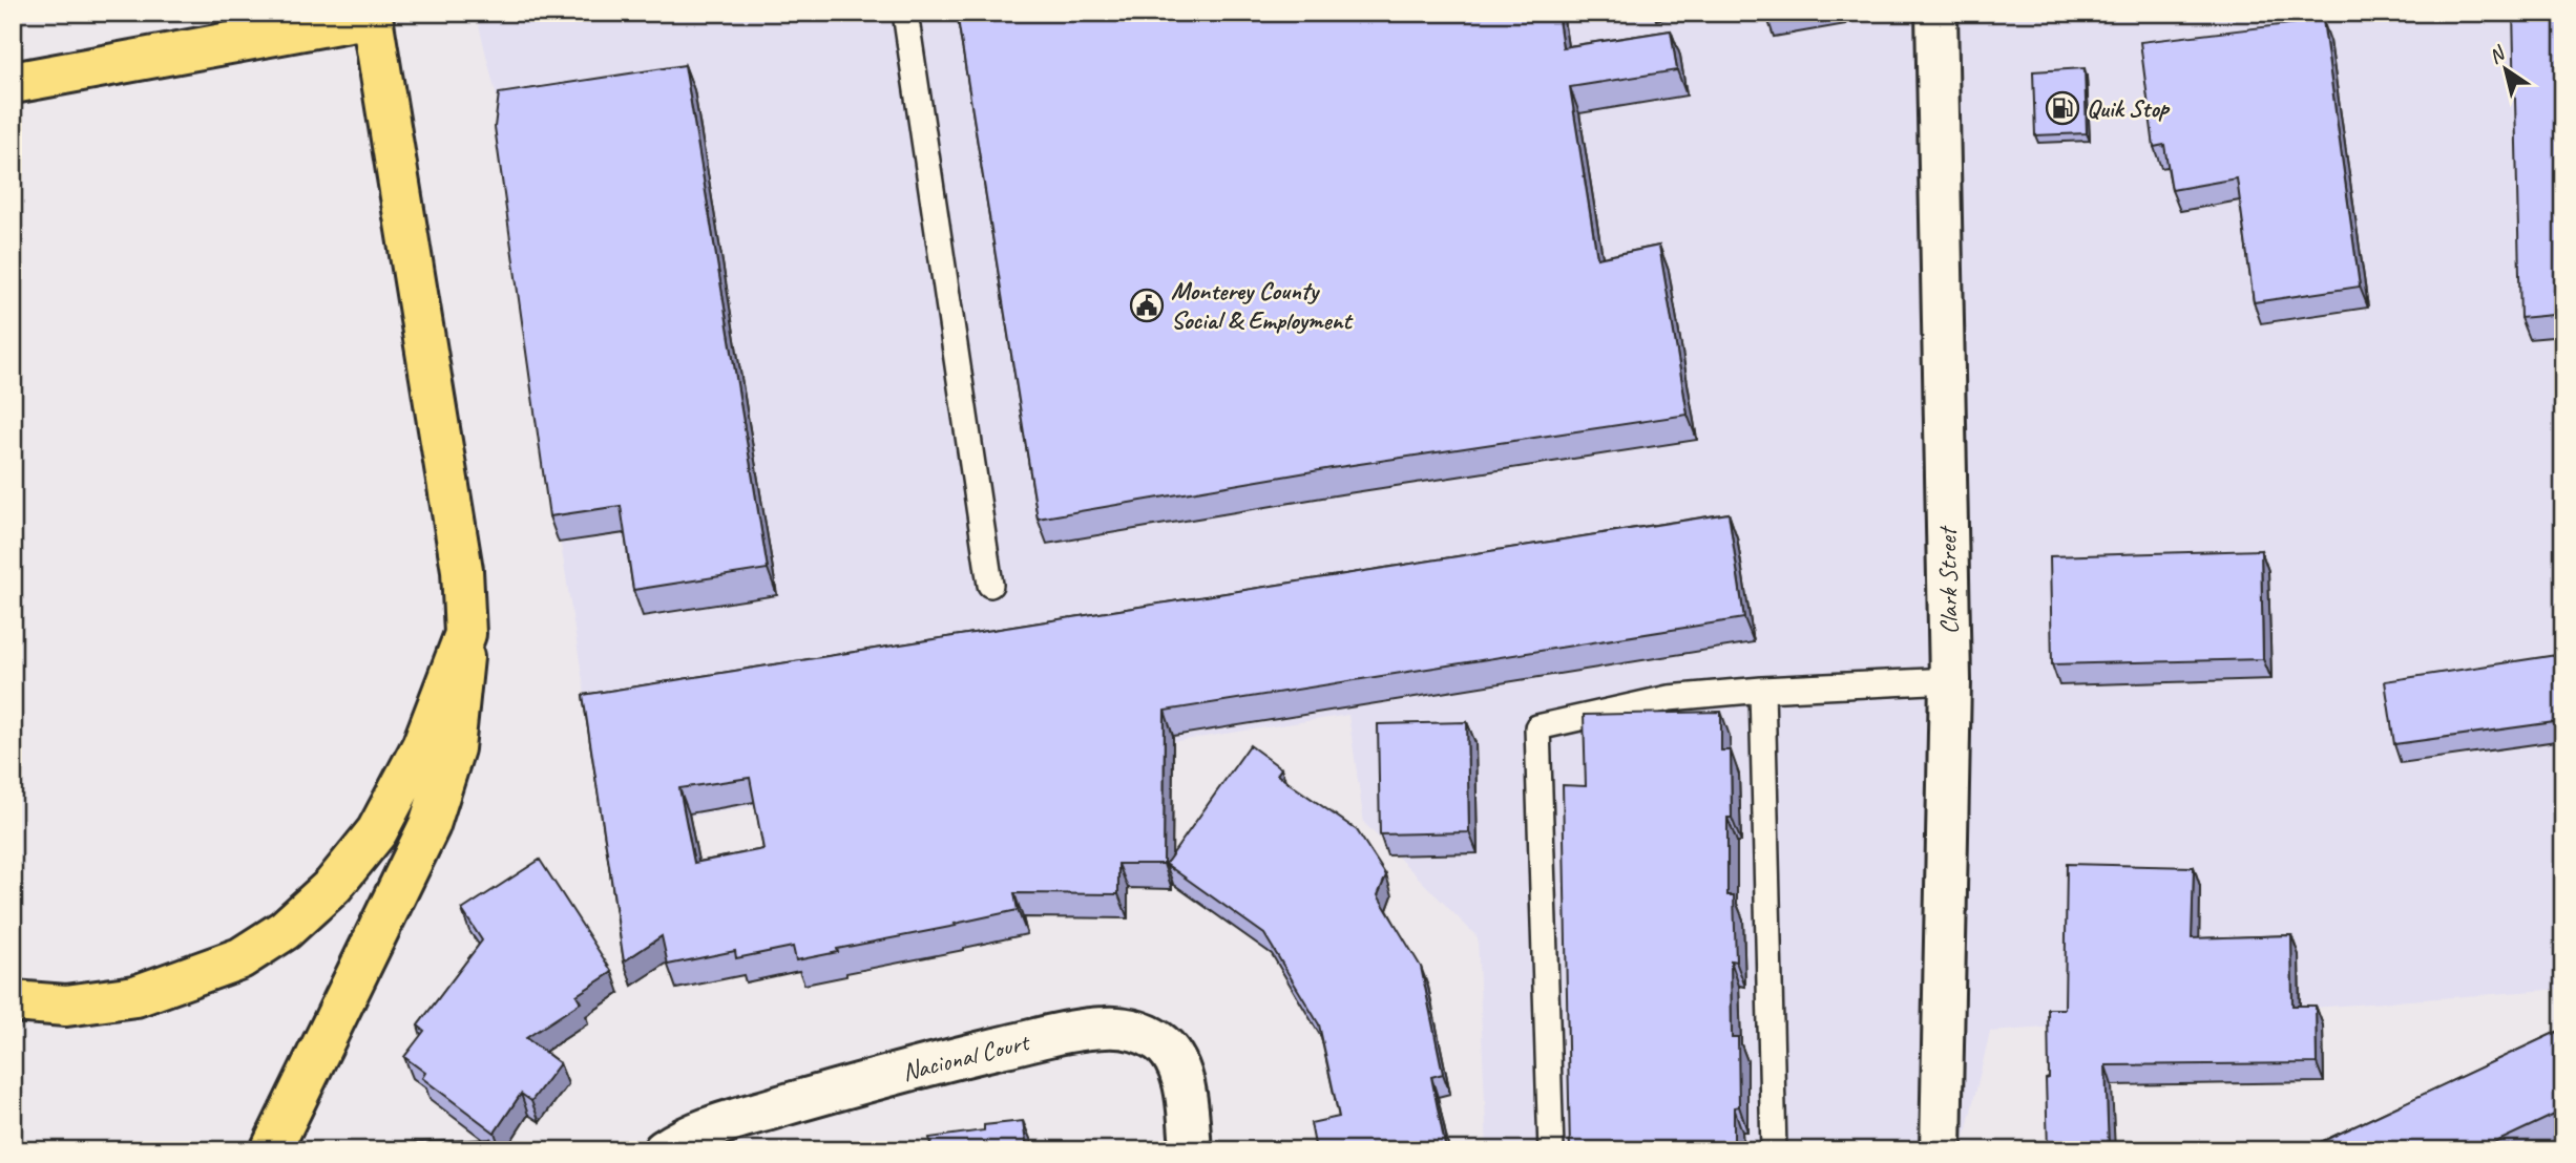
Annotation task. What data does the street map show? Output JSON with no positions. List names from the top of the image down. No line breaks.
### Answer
{"streets":{"street":["Clark Street","Nacional Court"]},"places":{"fuel station":["Quik Stop"],"public building":["Monterey County Social & Employment"]},"north":"top left"}
